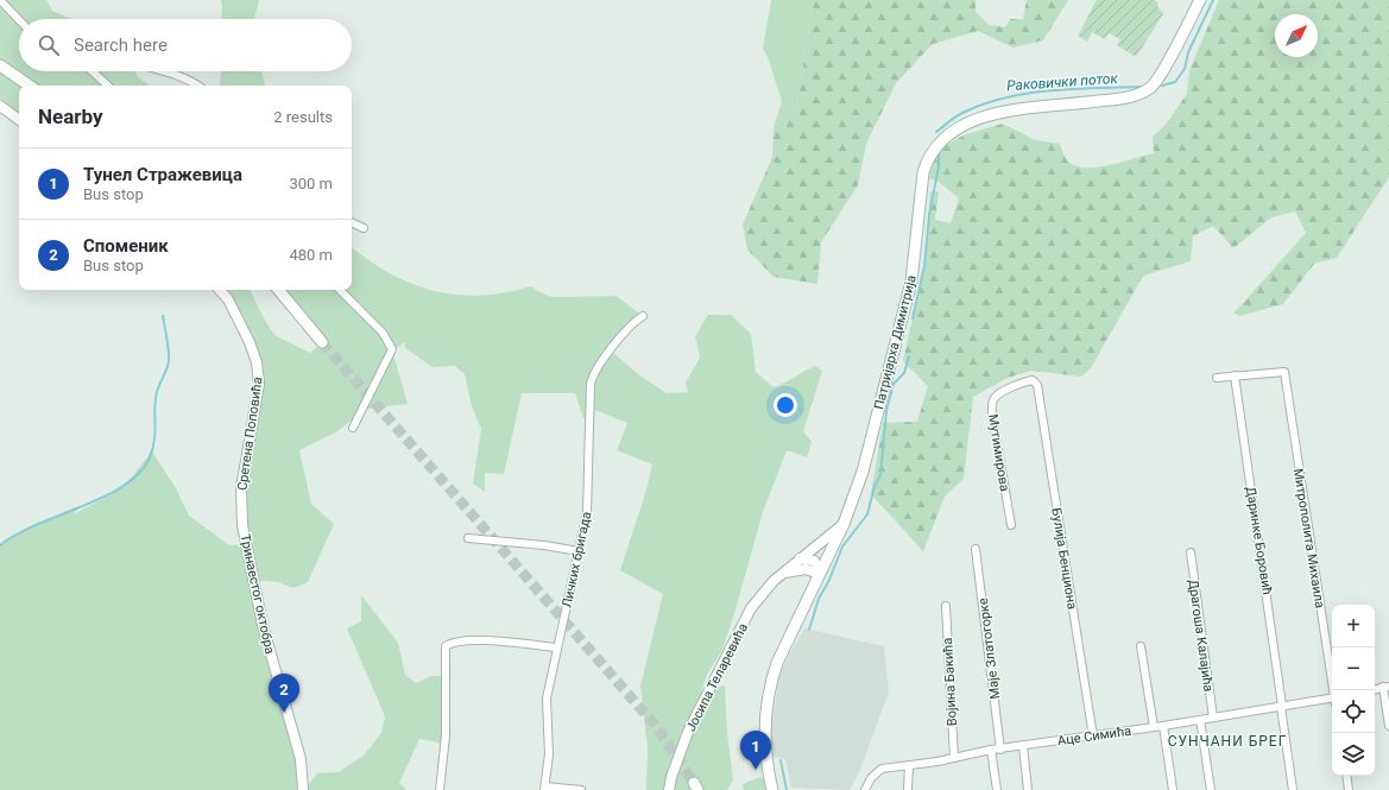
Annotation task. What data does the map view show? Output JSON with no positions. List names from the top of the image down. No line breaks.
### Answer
{"streets":{"main road":["Патријарха Димитрија"],"street":["Сретена Поповића","Мутимирова","Митрополита Михаила","Даринке Боровић","Булија Бенциона","Личких бригада","Тринаестог октобра","Драгоша Калајића","Маје Златогорке","Јосипа Теларевића","Војина Бакића","Аце Симића"]},"crossings":[["Патријарха Димитрија","Јосипа Теларевића"],["Сретена Поповића","Тринаестог октобра"],["Мутимирова","Булија Бенциона"],["Митрополита Михаила","Даринке Боровић"],["Даринке Боровић","Аце Симића"],["Булија Бенциона","Аце Симића"],["Драгоша Калајића","Аце Симића"],["Маје Златогорке","Аце Симића"],["Војина Бакића","Аце Симића"]],"districts":["СУНЧАНИ БРЕГ"],"water":["Раковички поток"],"north":"top right","page":{"search":"Search here","heading":["Nearby","2 results"],"list":[{"mark":"1","name":"Тунел Стражевица","note":"Bus stop","value":"300 m"},{"mark":"2","name":"Споменик","note":"Bus stop","value":"480 m"}],"map_buttons":["+","−"],"pins":["2","1"]}}
